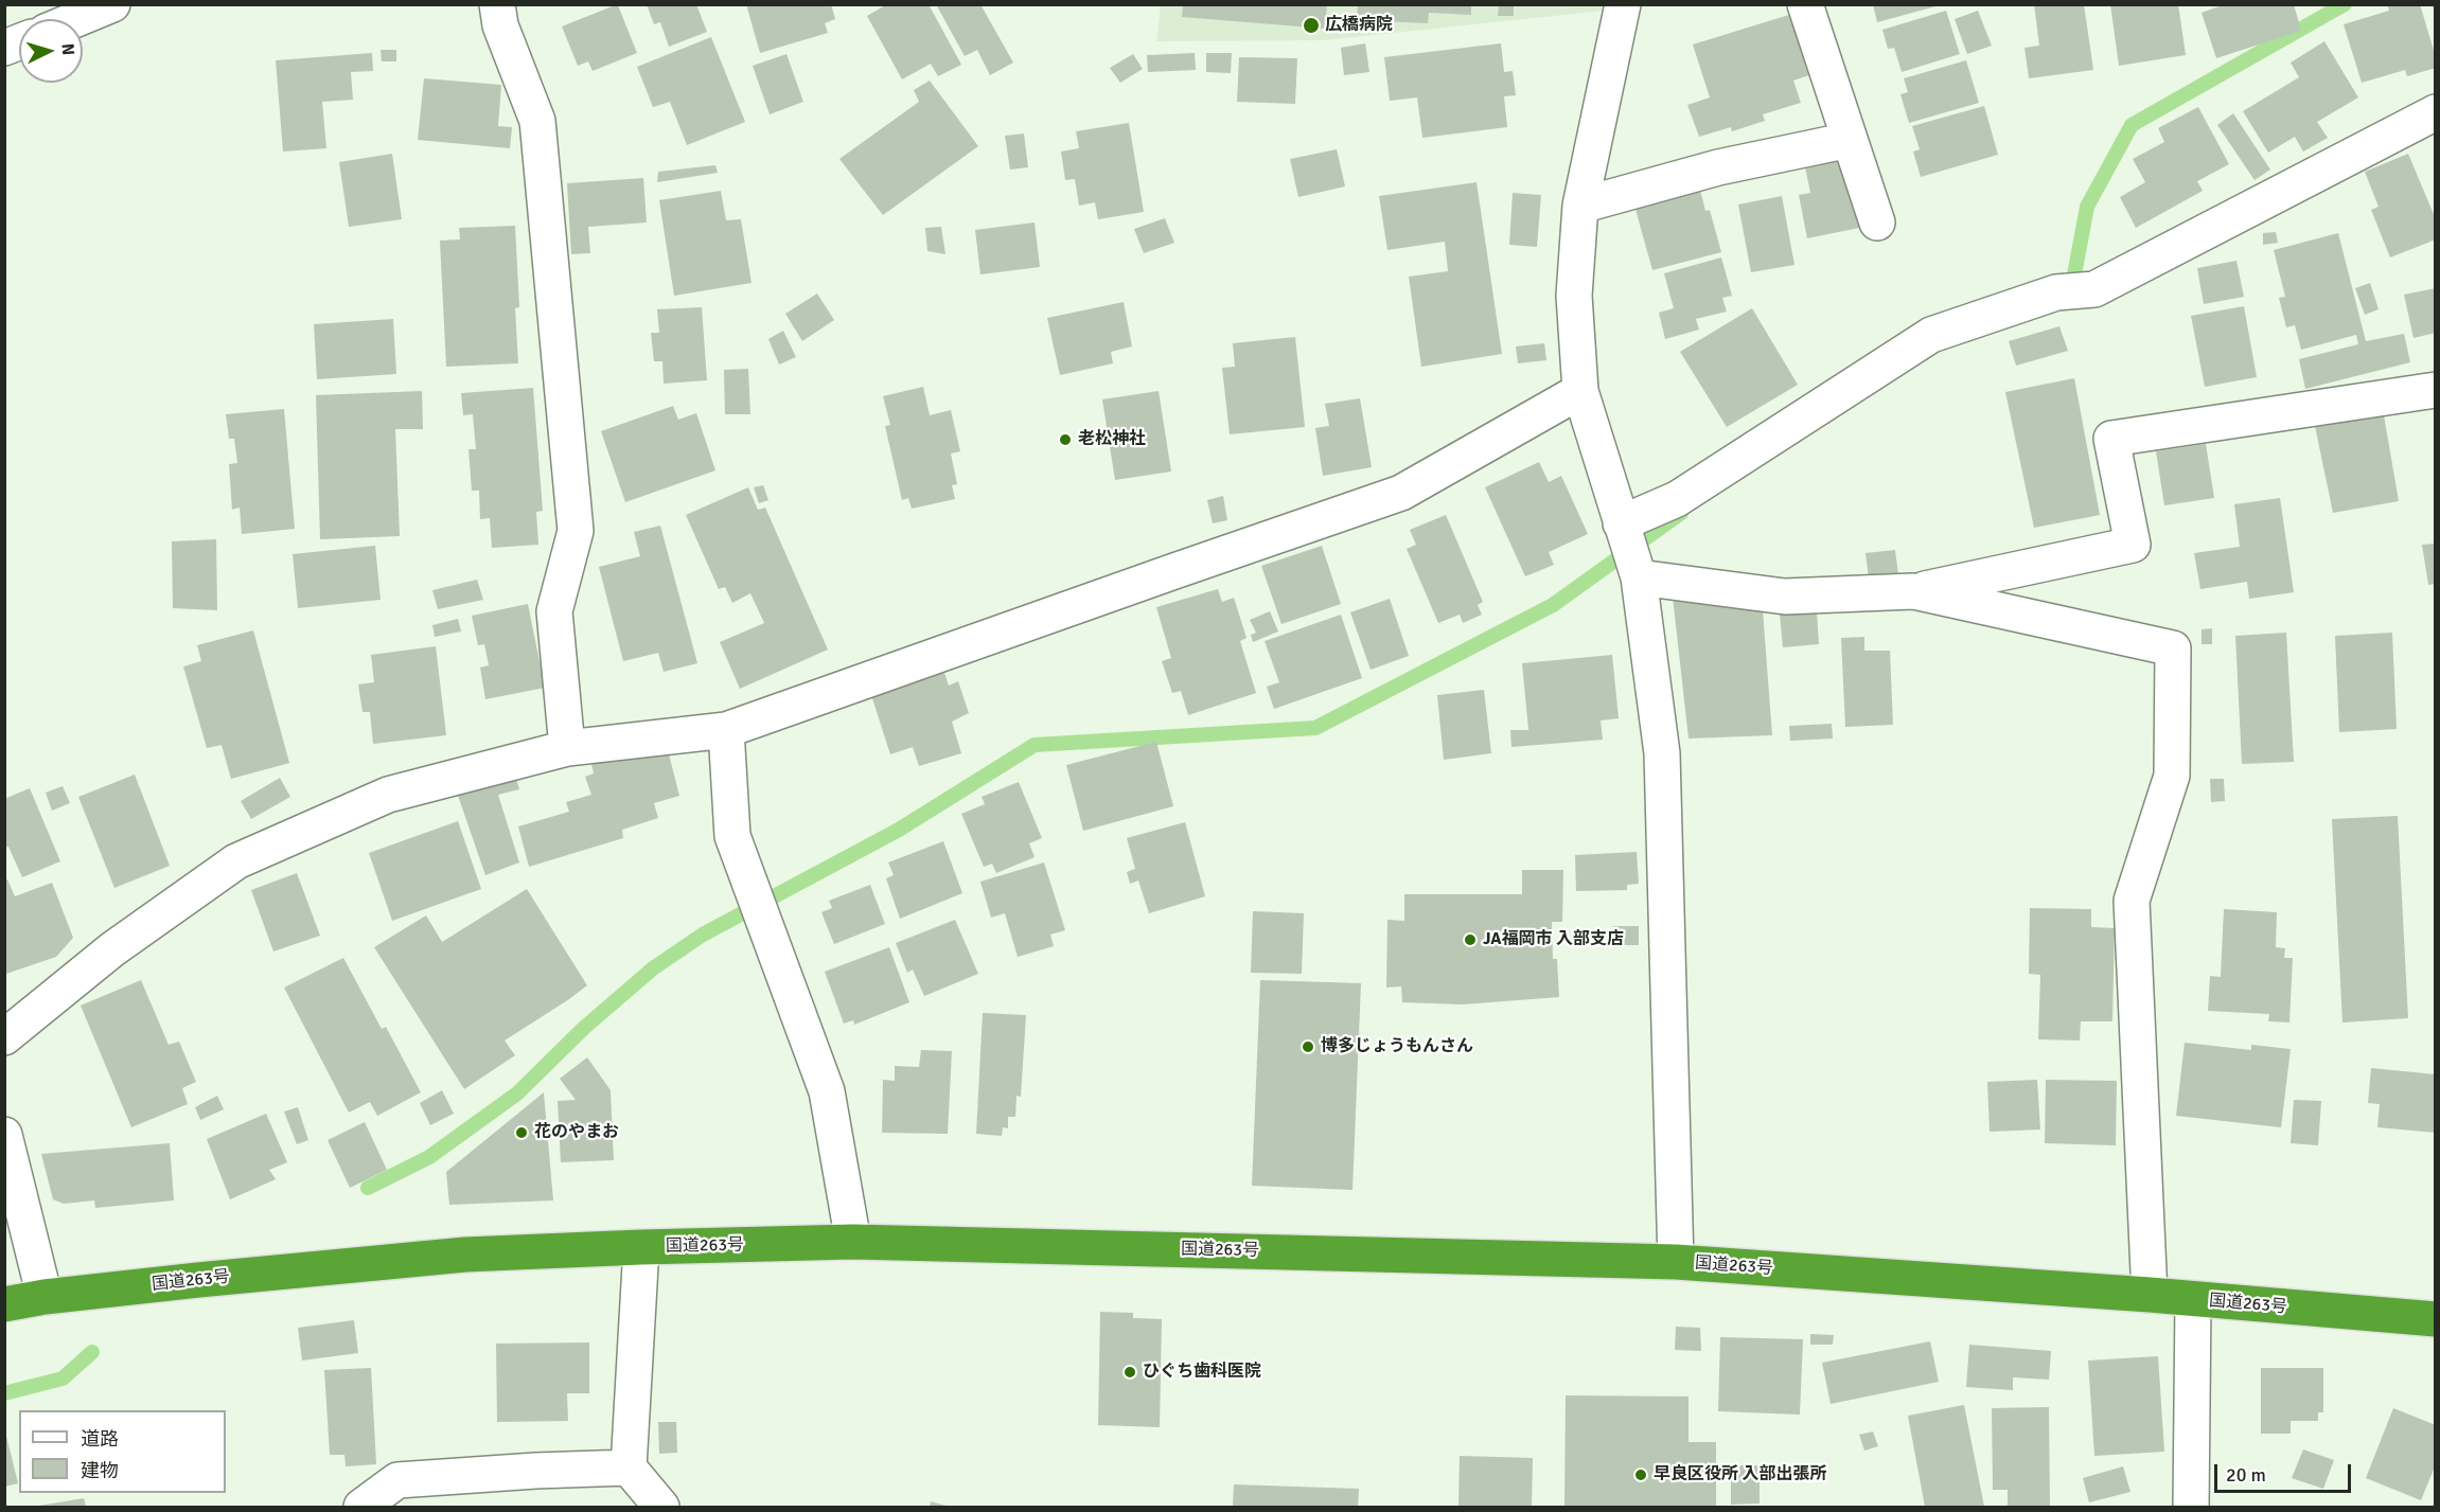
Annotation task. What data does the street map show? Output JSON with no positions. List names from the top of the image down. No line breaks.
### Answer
{"streets":{"highway":["国道263号"]},"places":["広橋病院","老松神社","JA福岡市 入部支店","博多じょうもんさん","花のやまお","ひぐち歯科医院","早良区役所 入部出張所"],"legend":["道路","建物"],"scale_bar":"20 m","north":"right"}
